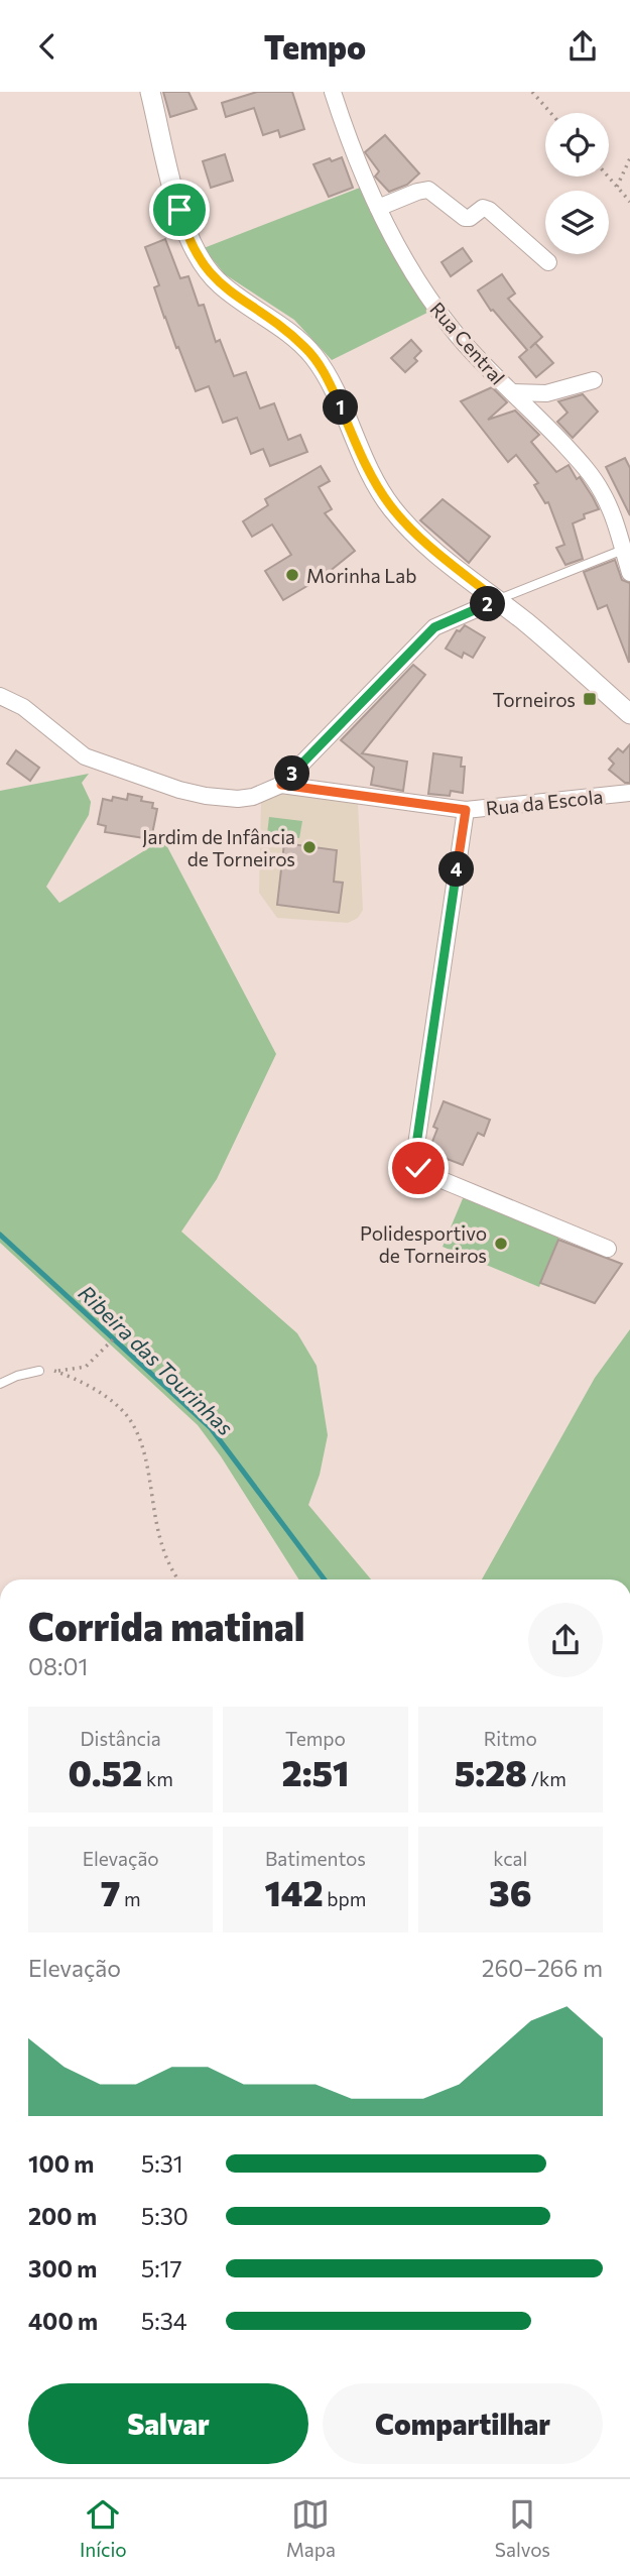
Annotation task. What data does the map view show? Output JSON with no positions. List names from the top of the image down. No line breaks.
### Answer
{"streets":{"street":["Rua Central","Rua da Escola"]},"water":["Ribeira das Tourinhas"],"places":{"other":["Morinha Lab","Jardim de Infância de Torneiros","Polidesportivo de Torneiros"],"transit":["Torneiros"]},"page":{"header":"Tempo","pins":["1","2","3","4"],"heading":["Corrida matinal","08:01"],"stats":[["Distância","0.52 km"],["Tempo","2:51"],["Ritmo","5:28 /km"],["Elevação","7 m"],["Batimentos","142 bpm"],["kcal","36"]],"chart":["Elevação","260–266 m"],"list":[{"name":"100 m","note":"5:31"},{"name":"200 m","note":"5:30"},{"name":"300 m","note":"5:17"},{"name":"400 m","note":"5:34"}],"buttons":["Salvar","Compartilhar"],"tabs":["Início","Mapa","Salvos"]}}
